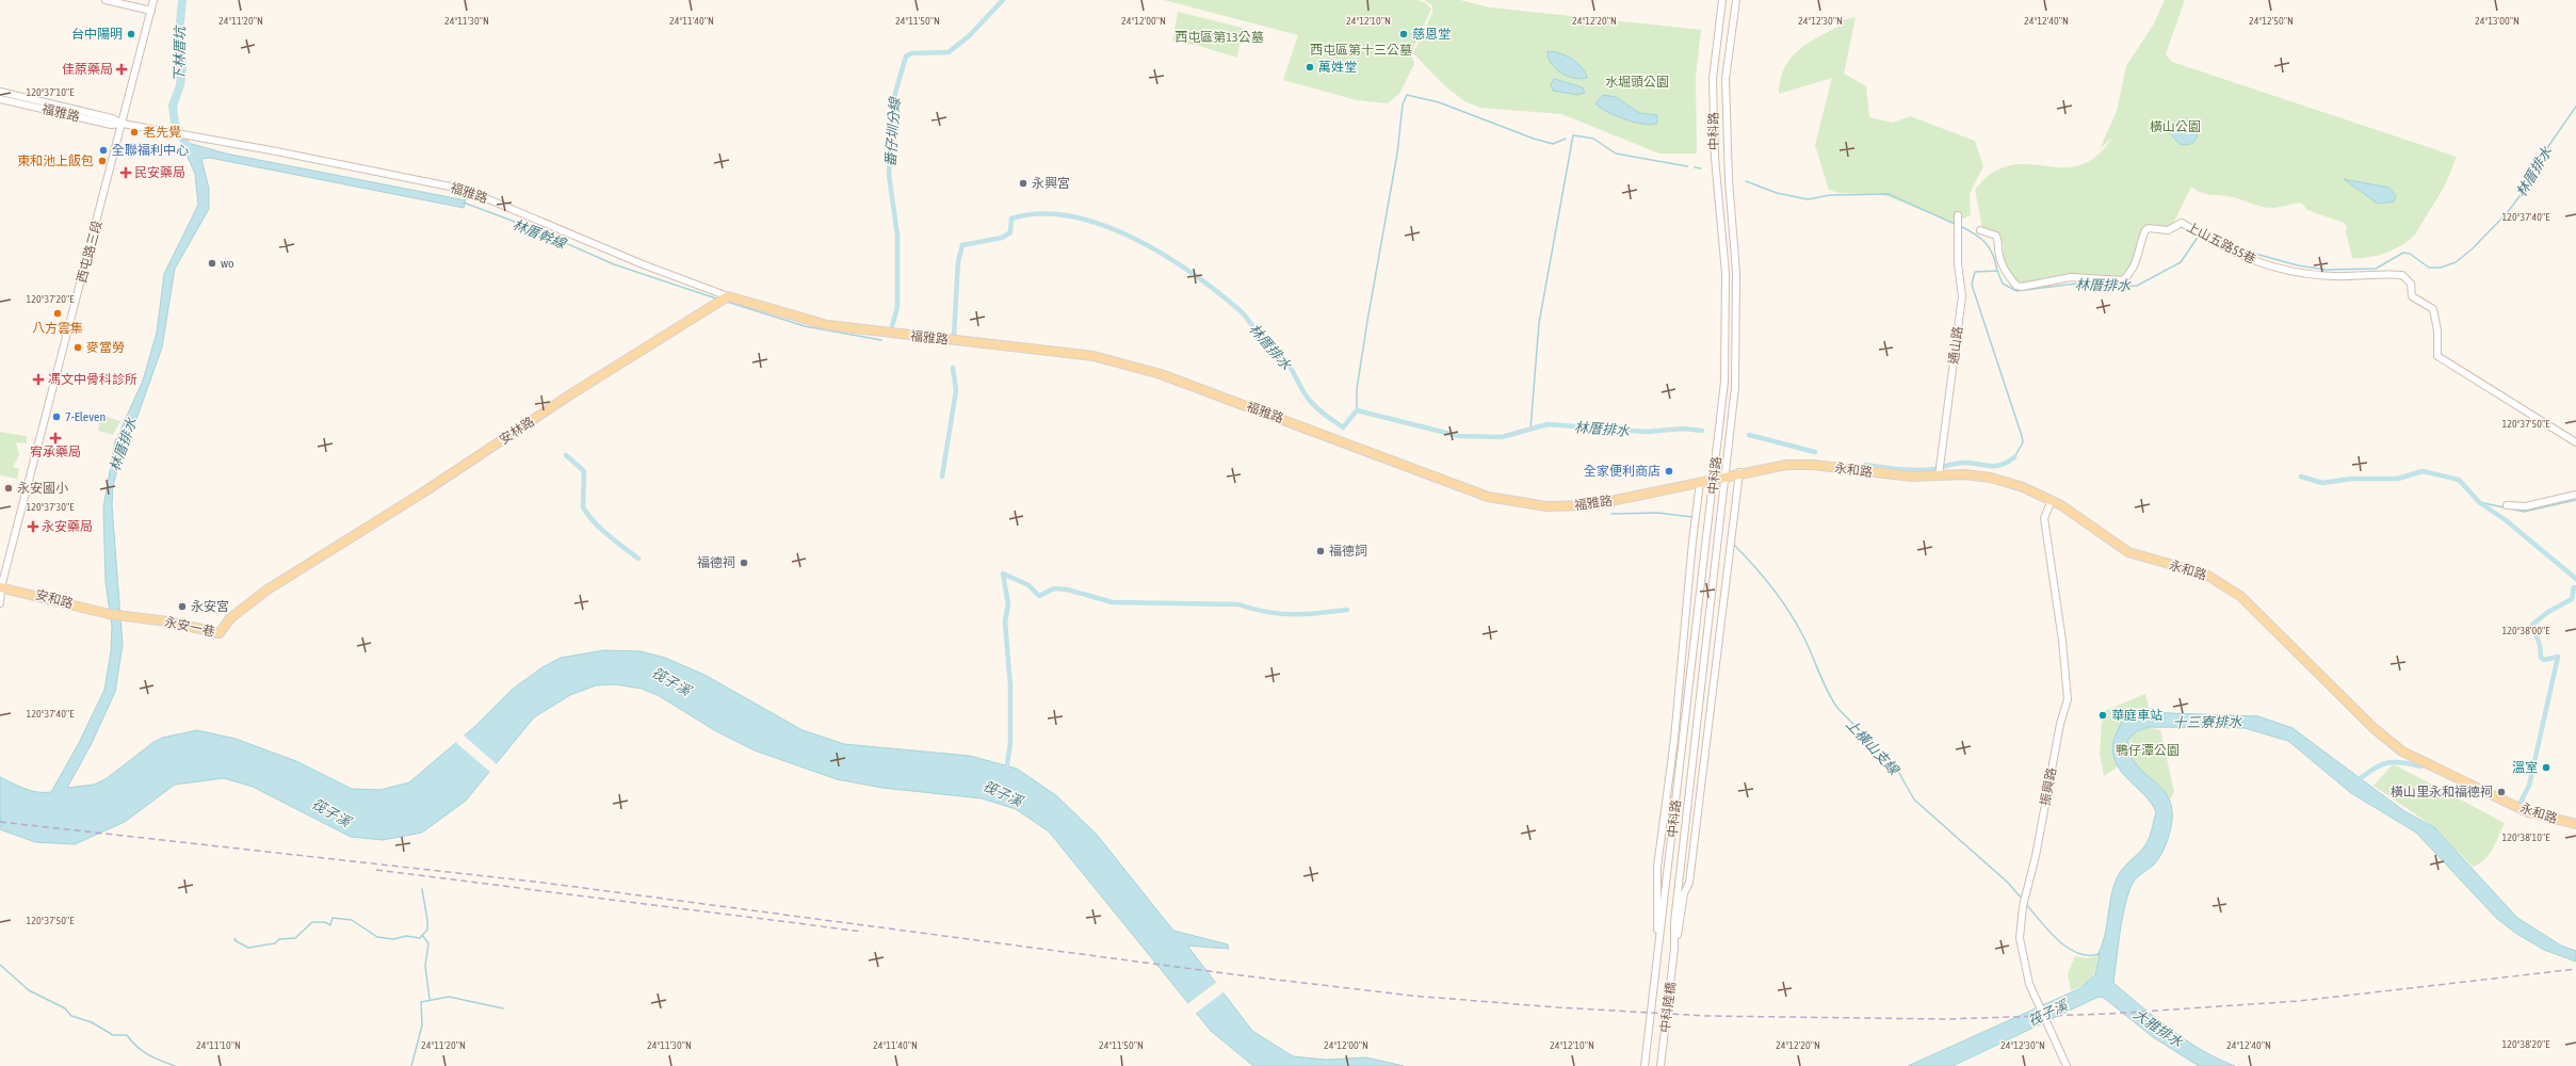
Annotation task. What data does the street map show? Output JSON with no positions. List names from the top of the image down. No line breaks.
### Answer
{"streets":{"main road":["福雅路","安林路","永和路","安和路","永安一巷"],"street":["中科路","上山五路55巷","西屯路三段","通山路","振興路","中科陸橋"]},"crossings":[["福雅路","中科路"],["福雅路","西屯路三段"],["福雅路","安林路"],["福雅路","永和路"],["中科路","永和路"],["中科路","中科陸橋"],["西屯路三段","安和路"],["通山路","永和路"],["安林路","永安一巷"],["永和路","振興路"],["安和路","永安一巷"]],"water":["下林厝坑","番仔圳分線","林厝排水","林厝幹線","筏子溪","十三寮排水","上橫山支線","大雅排水"],"parks":["西屯區第13公墓","西屯區第十三公墓","水堀頭公園","橫山公園","鴨仔潭公園"],"places":{"other":["台中陽明","慈恩堂","萬姓堂","老先覺","全聯福利中心","東和池上飯包","永興宮","wo","八方雲集","麥當勞","7-Eleven","全家便利商店","永安國小","福德詞","福德祠","永安宮","華庭車站","溫室","橫山里永和福德祠"],"health":["佳蒝藥局","民安藥局","馮文中骨科診所","宥承藥局","永安藥局"]},"coordinates":["24°11'20\"N","24°11'30\"N","24°11'40\"N","24°11'50\"N","24°12'00\"N","24°12'10\"N","24°12'20\"N","24°12'30\"N","24°12'40\"N","24°12'50\"N","24°13'00\"N","120°37'10\"E","120°37'40\"E","120°37'20\"E","120°37'50\"E","120°37'30\"E","120°38'00\"E","120°38'10\"E","120°38'20\"E","24°11'10\"N"]}
